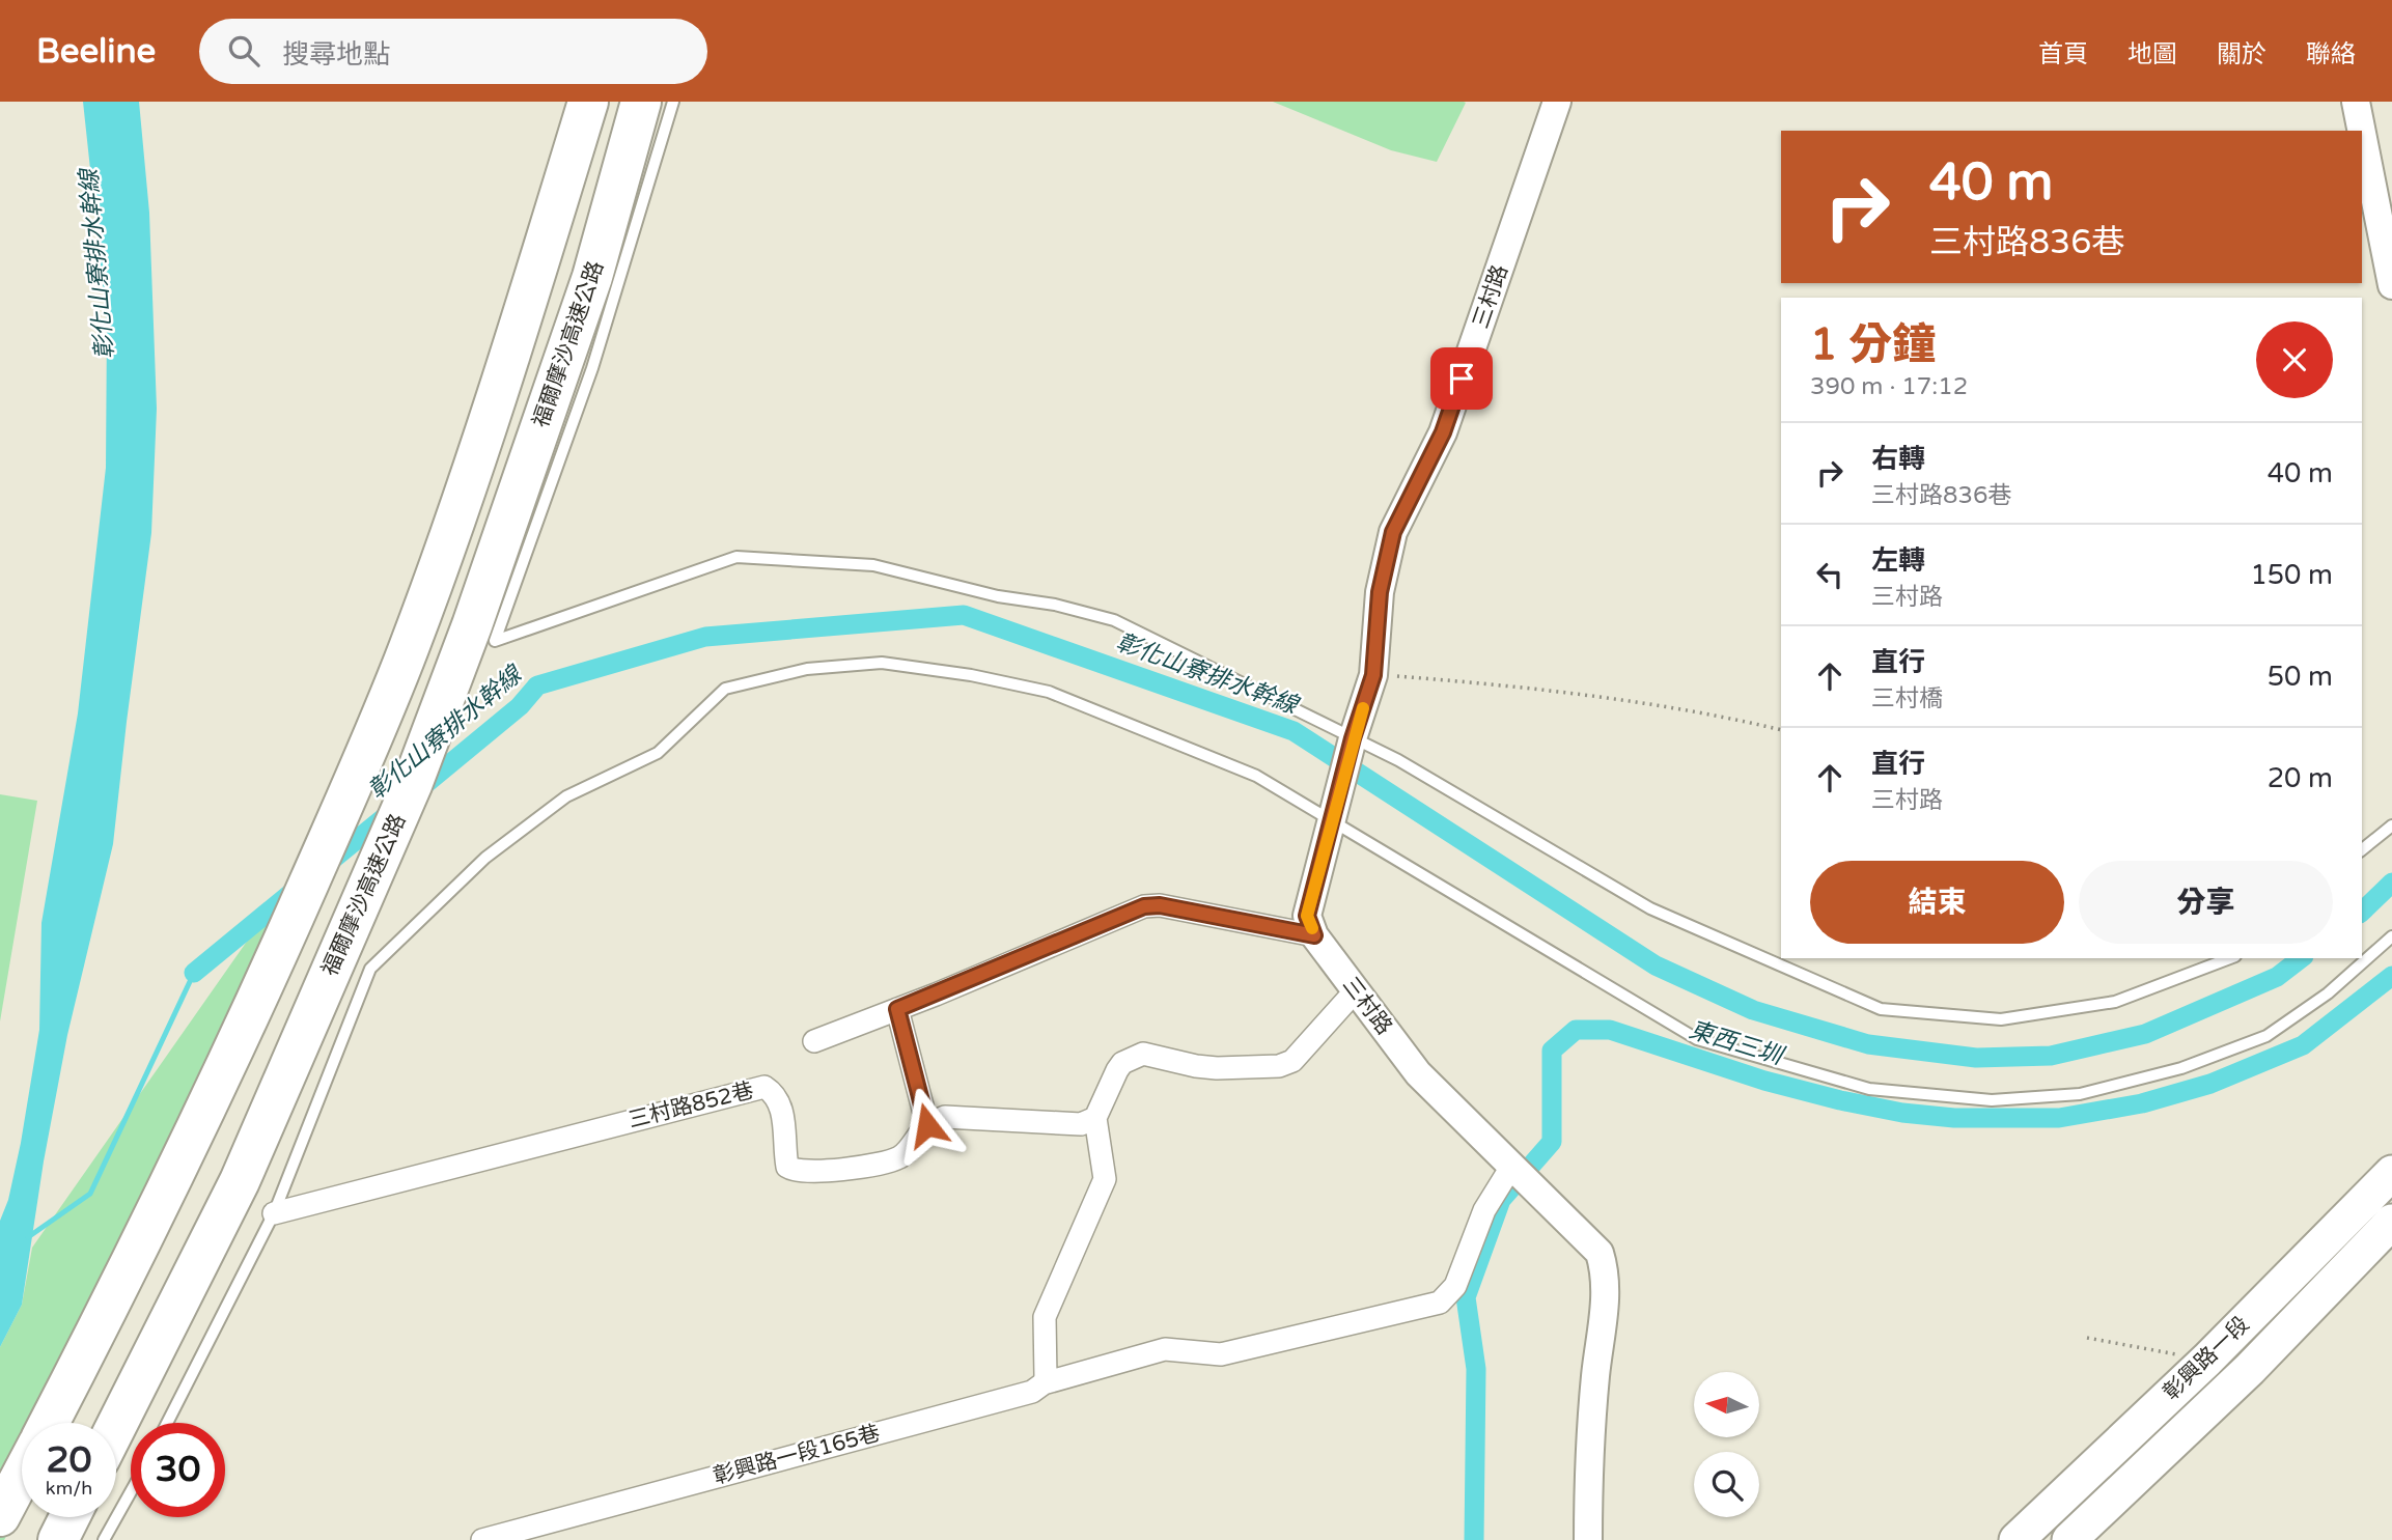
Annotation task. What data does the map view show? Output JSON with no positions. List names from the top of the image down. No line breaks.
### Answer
{"streets":{"highway":["福爾摩沙高速公路"],"main road":["彰興路一段"],"street":["三村路","三村路852巷","彰興路一段165巷"]},"crossings":[["三村路","彰興路一段165巷"]],"water":["彰化山寮排水幹線","東西三圳"],"north":"left","page":{"header":"Beeline","search":"搜尋地點","nav":["首頁","地圖","關於","聯絡"],"turn":["40 m","三村路836巷"],"heading":["1 分鐘","390 m · 17:12"],"list":[{"name":"右轉","note":"三村路836巷","value":"40 m"},{"name":"左轉","note":"三村路","value":"150 m"},{"name":"直行","note":"三村橋","value":"50 m"},{"name":"直行","note":"三村路","value":"20 m"}],"buttons":["結束","分享"],"speed":"20 km/h","limit":"30"}}
